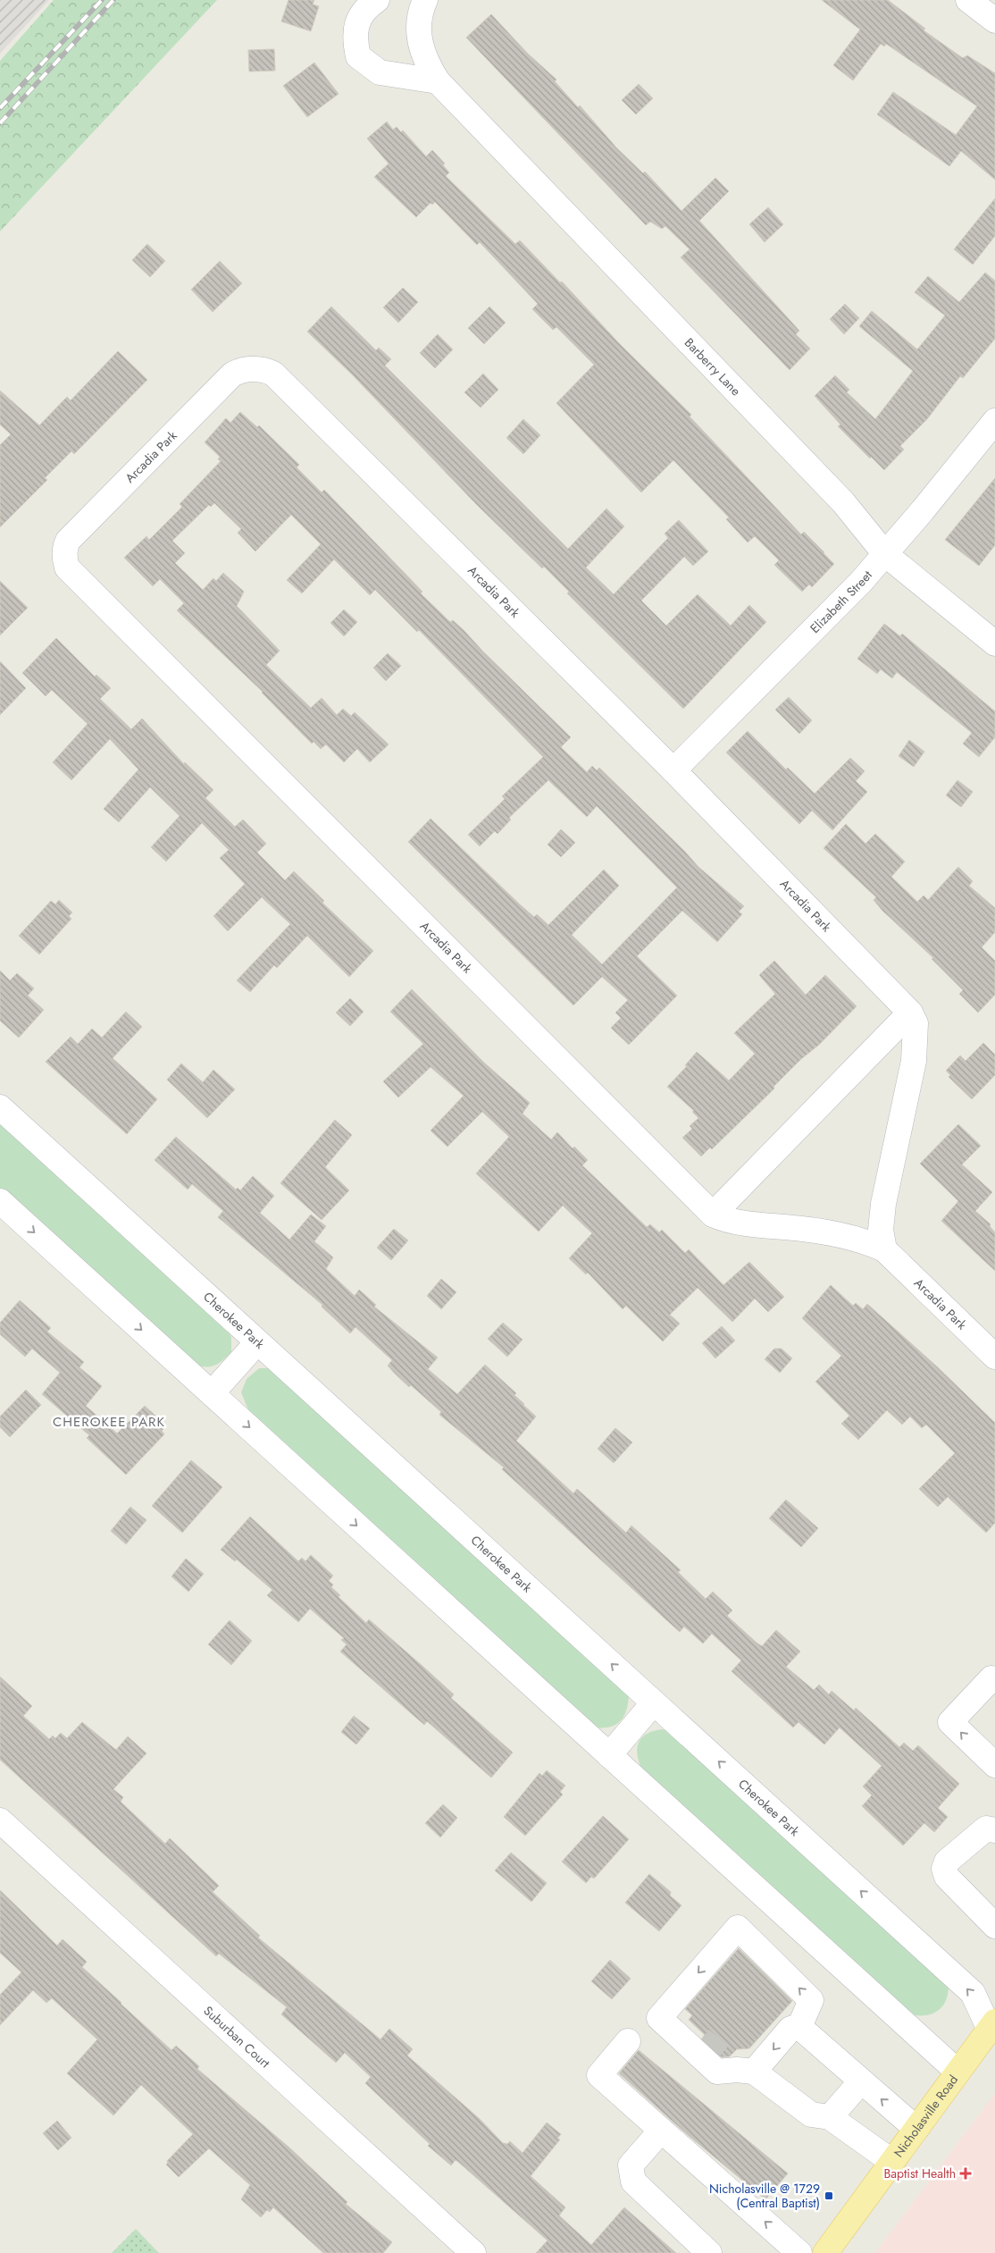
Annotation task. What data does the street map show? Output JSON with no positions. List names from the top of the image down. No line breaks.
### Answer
{"streets":{"main road":["Nicholasville Road"],"street":["Barberry Lane","Arcadia Park","Elizabeth Street","Cherokee Park","Suburban Court"]},"crossings":[["Barberry Lane","Elizabeth Street"],["Arcadia Park","Elizabeth Street"],["Cherokee Park","Nicholasville Road"]],"districts":["CHEROKEE PARK"],"places":{"health":["Baptist Health"],"transit":["Nicholasville @ 1729 (Central Baptist)"]}}
